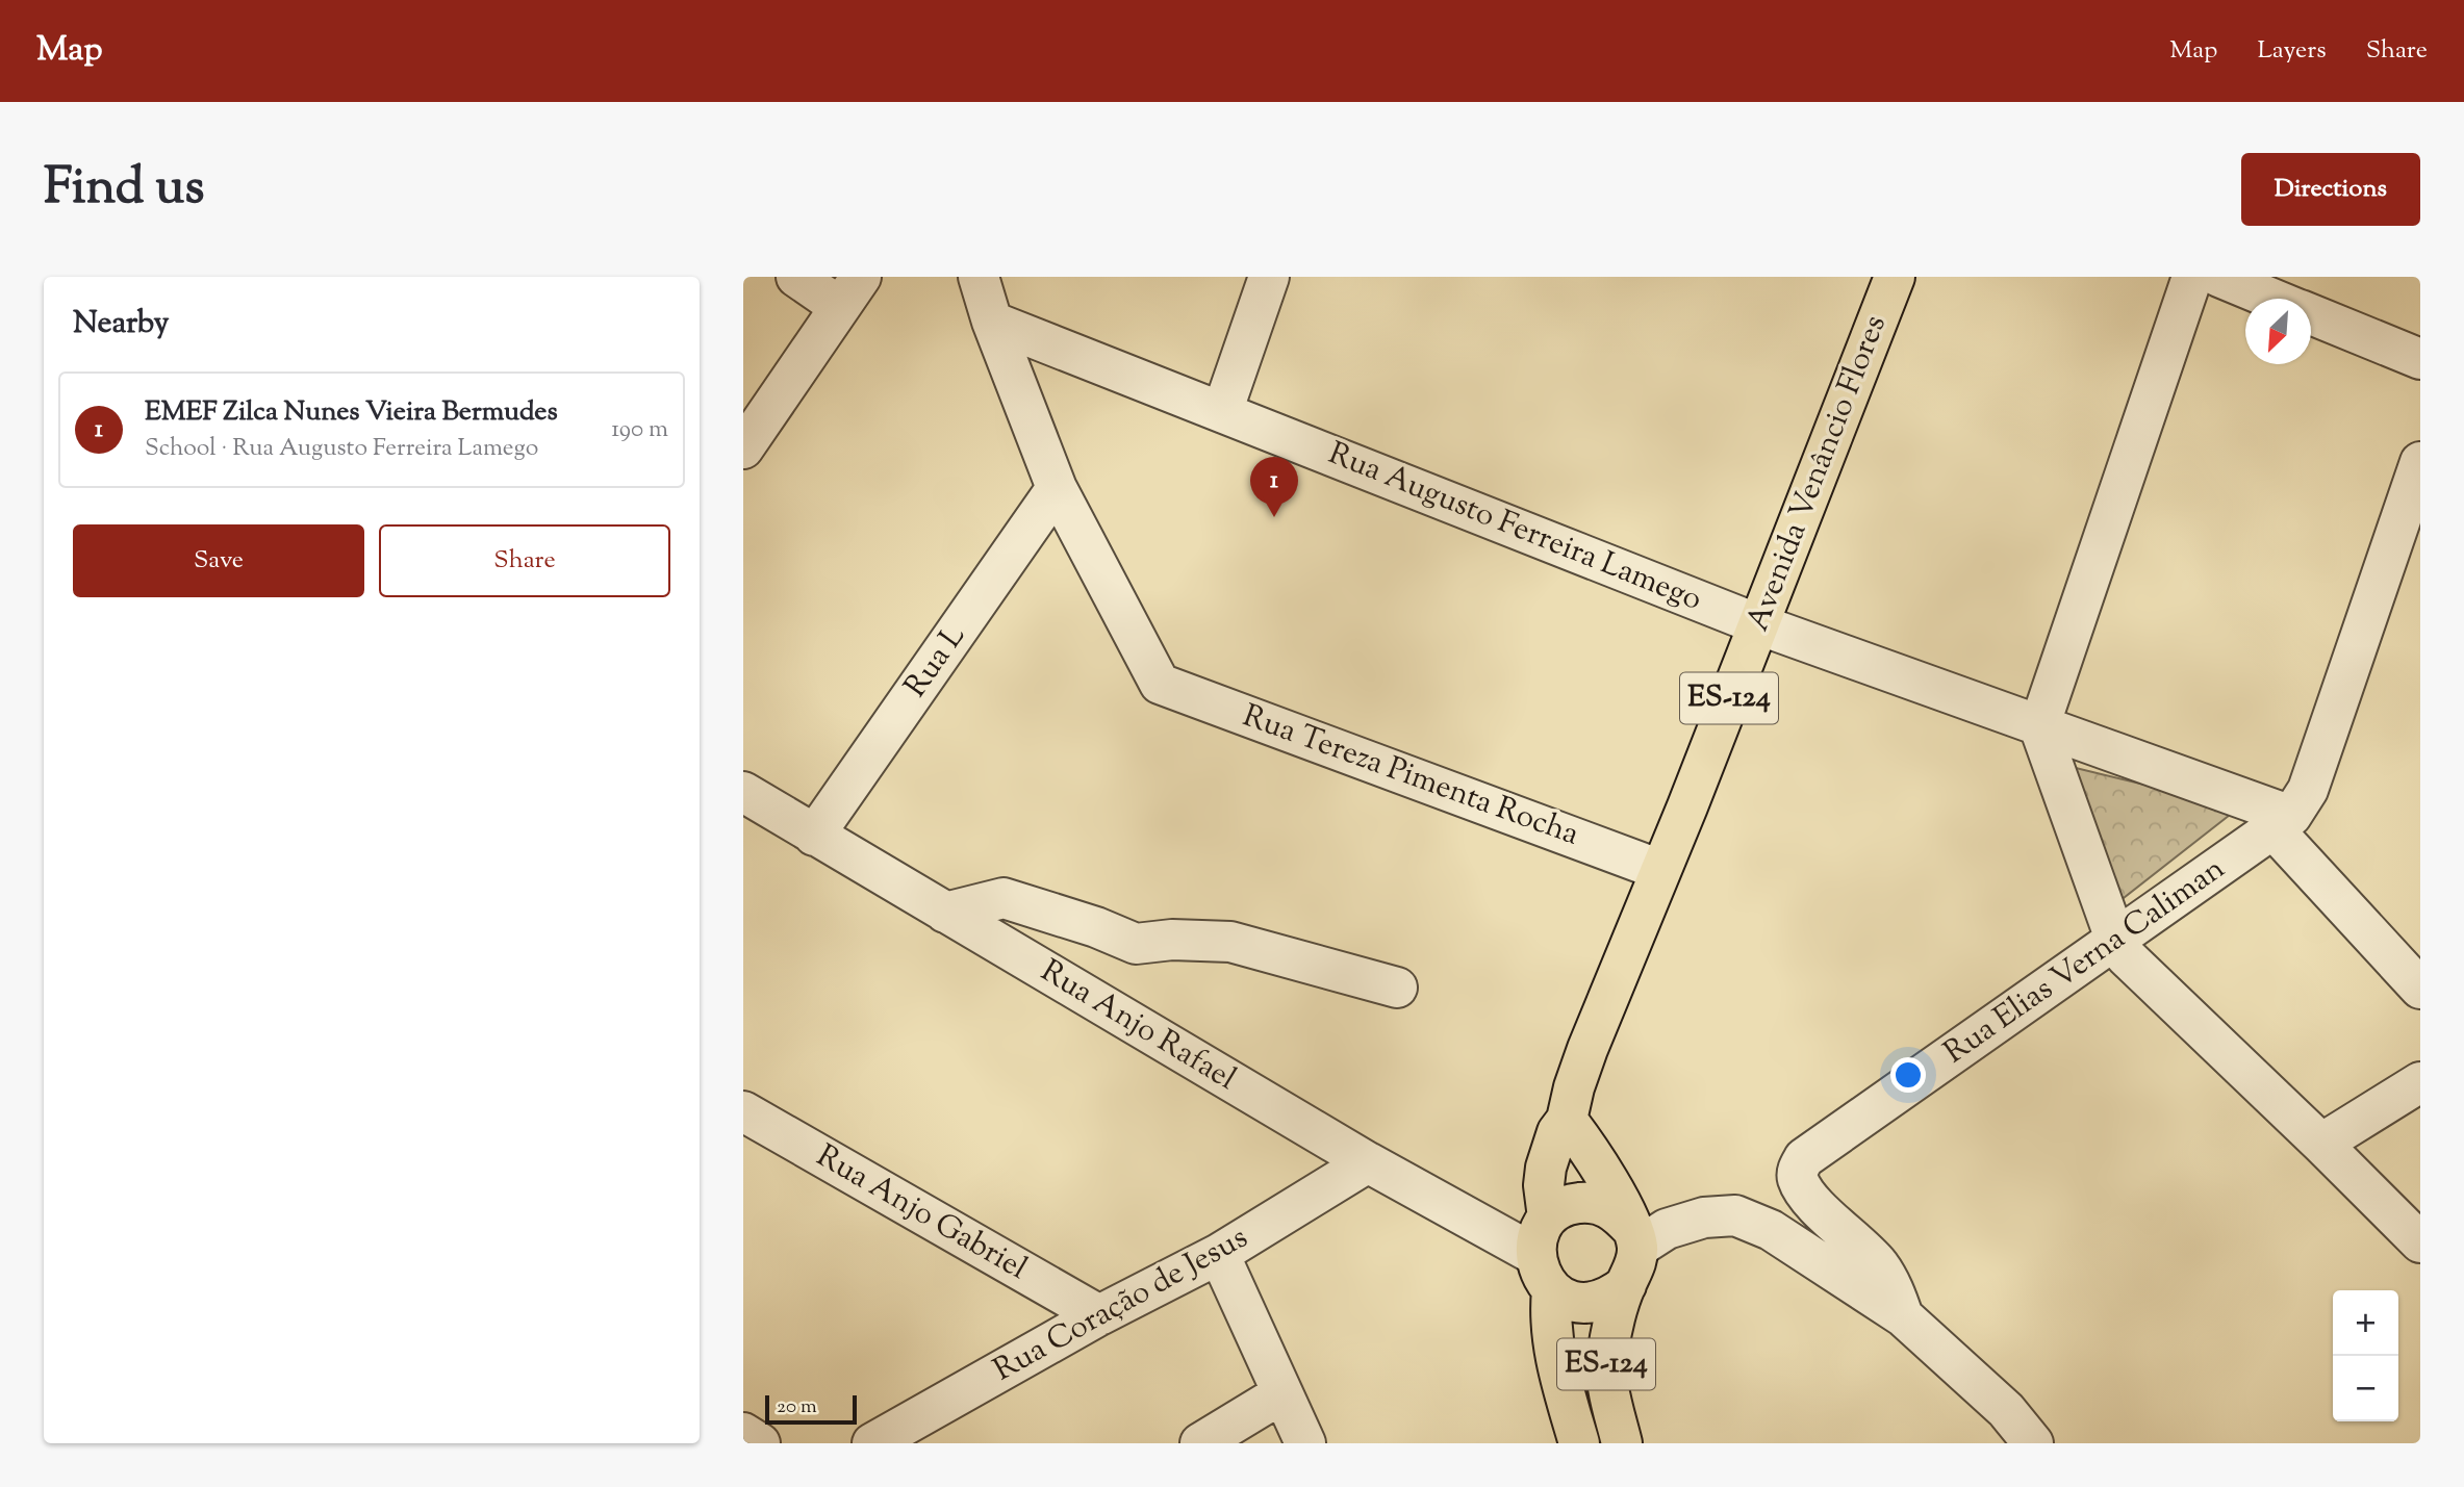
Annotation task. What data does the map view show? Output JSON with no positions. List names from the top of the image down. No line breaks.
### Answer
{"streets":{"main road":["Avenida Venâncio Flores","ES-124"],"street":["Rua Augusto Ferreira Lamego","Rua L","Rua Tereza Pimenta Rocha","Rua Elias Verna Caliman","Rua Anjo Rafael","Rua Anjo Gabriel","Rua Coração de Jesus"]},"crossings":[["Avenida Venâncio Flores","Rua Augusto Ferreira Lamego"],["Avenida Venâncio Flores","ES-124"],["Avenida Venâncio Flores","Rua Tereza Pimenta Rocha"],["Avenida Venâncio Flores","Rua Anjo Rafael"],["Rua Augusto Ferreira Lamego","Rua Elias Verna Caliman"],["Rua L","Rua Tereza Pimenta Rocha"],["Rua L","Rua Anjo Rafael"],["ES-124","Rua Anjo Rafael"],["Rua Anjo Rafael","Rua Coração de Jesus"],["Rua Anjo Gabriel","Rua Coração de Jesus"]],"scale_bar":"20 m","north":"bottom left","page":{"header":"Map","nav":["Map","Layers","Share"],"title":"Find us","buttons":["Directions",["Save","Share"]],"heading":"Nearby","list":[{"mark":"1","name":"EMEF Zilca Nunes Vieira Bermudes","note":"School · Rua Augusto Ferreira Lamego","value":"190 m"}],"pins":"1","map_buttons":["+","−"],"scale":"20 m"}}
